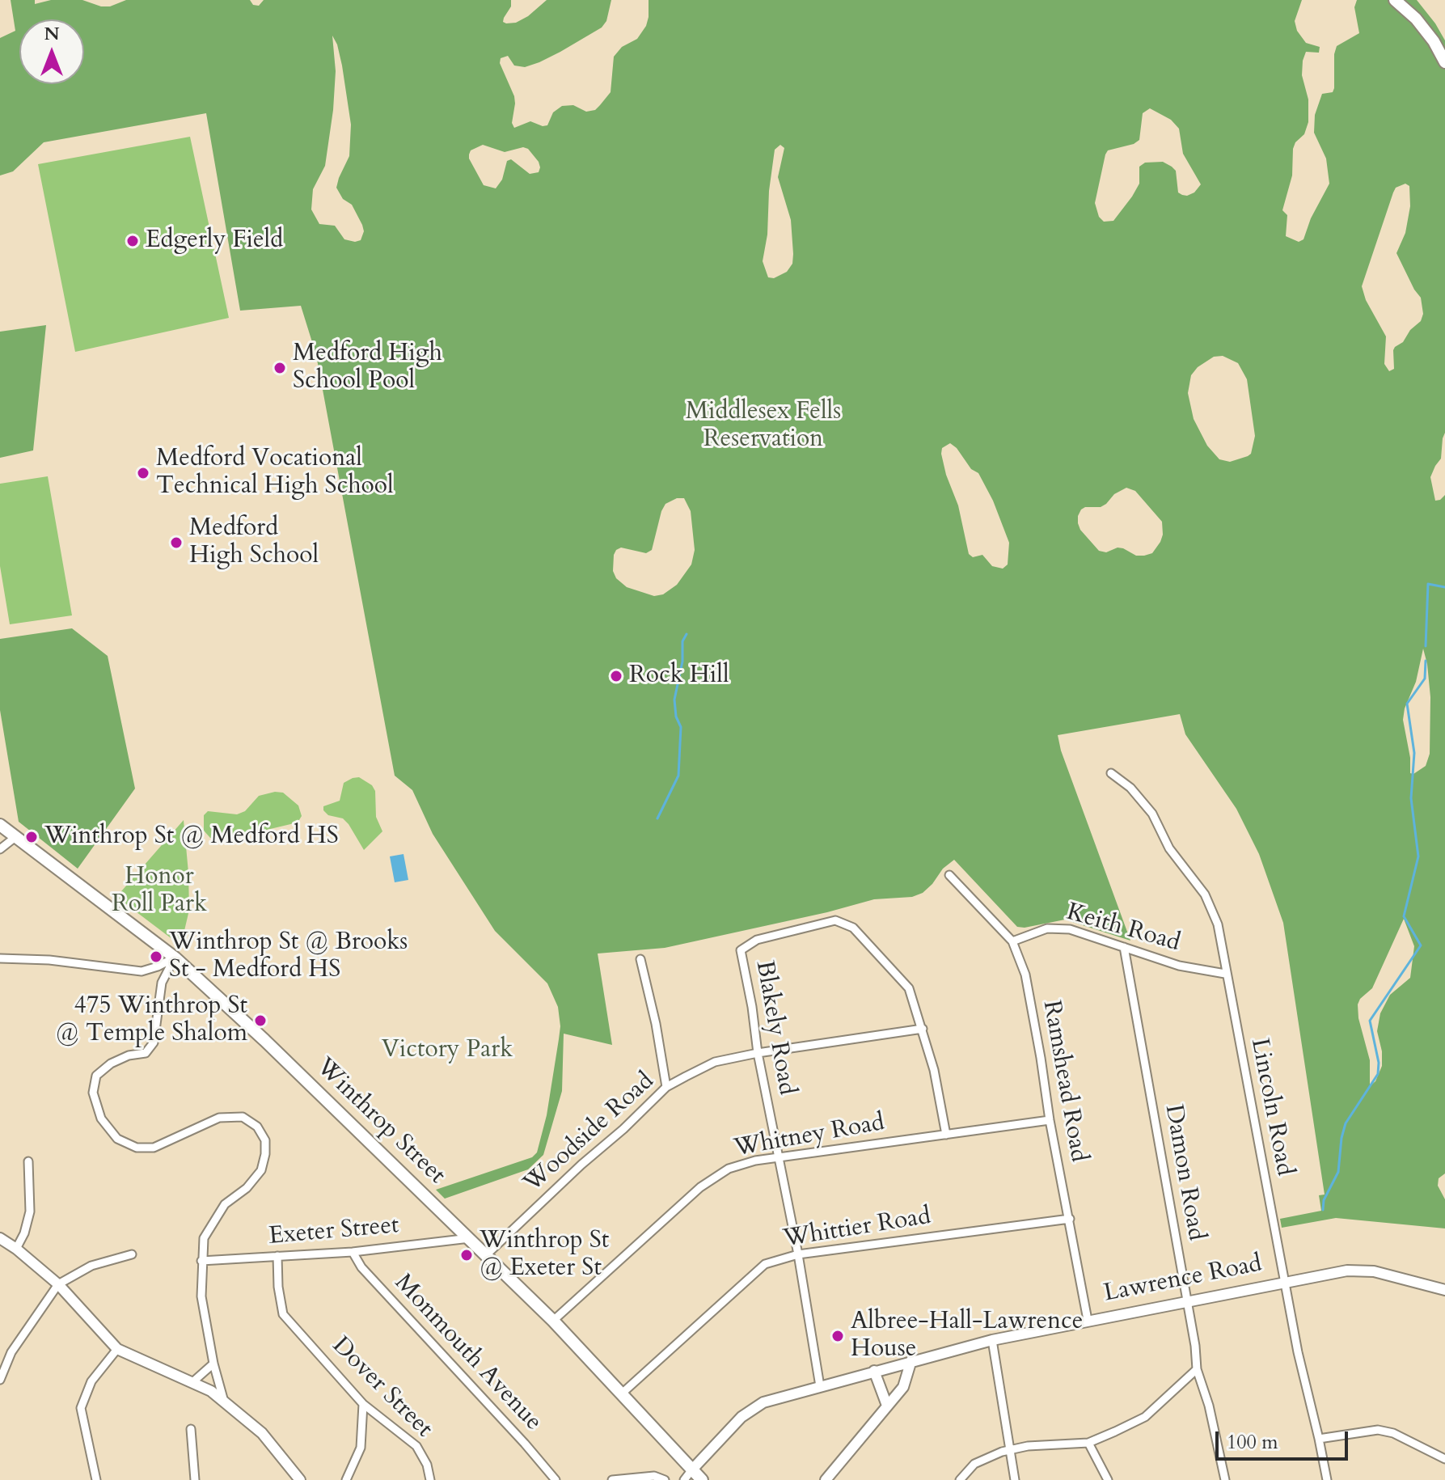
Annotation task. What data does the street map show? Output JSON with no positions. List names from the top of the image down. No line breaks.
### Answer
{"streets":{"main road":["Winthrop Street"],"street":["Keith Road","Blakely Road","Ramshead Road","Lincoln Road","Woodside Road","Whitney Road","Damon Road","Whittier Road","Exeter Street","Lawrence Road","Monmouth Avenue","Dover Street"]},"crossings":[["Keith Road","Ramshead Road"],["Keith Road","Lincoln Road"],["Keith Road","Damon Road"],["Blakely Road","Woodside Road"],["Blakely Road","Whitney Road"],["Blakely Road","Whittier Road"],["Blakely Road","Lawrence Road"],["Ramshead Road","Whitney Road"],["Ramshead Road","Whittier Road"],["Ramshead Road","Lawrence Road"],["Lincoln Road","Lawrence Road"],["Winthrop Street","Woodside Road"],["Winthrop Street","Whitney Road"],["Winthrop Street","Whittier Road"],["Winthrop Street","Exeter Street"],["Winthrop Street","Lawrence Road"],["Damon Road","Lawrence Road"],["Exeter Street","Monmouth Avenue"],["Exeter Street","Dover Street"]],"parks":["Middlesex Fells Reservation","Honor Roll Park","Victory Park"],"places":["Edgerly Field","Medford High School Pool","Medford Vocational Technical High School","Medford High School","Rock Hill","Winthrop St @ Medford HS","Winthrop St @ Brooks St - Medford HS","475 Winthrop St @ Temple Shalom","Winthrop St @ Exeter St","Albree-Hall-Lawrence House"],"scale_bar":"100 m","north":"top"}
